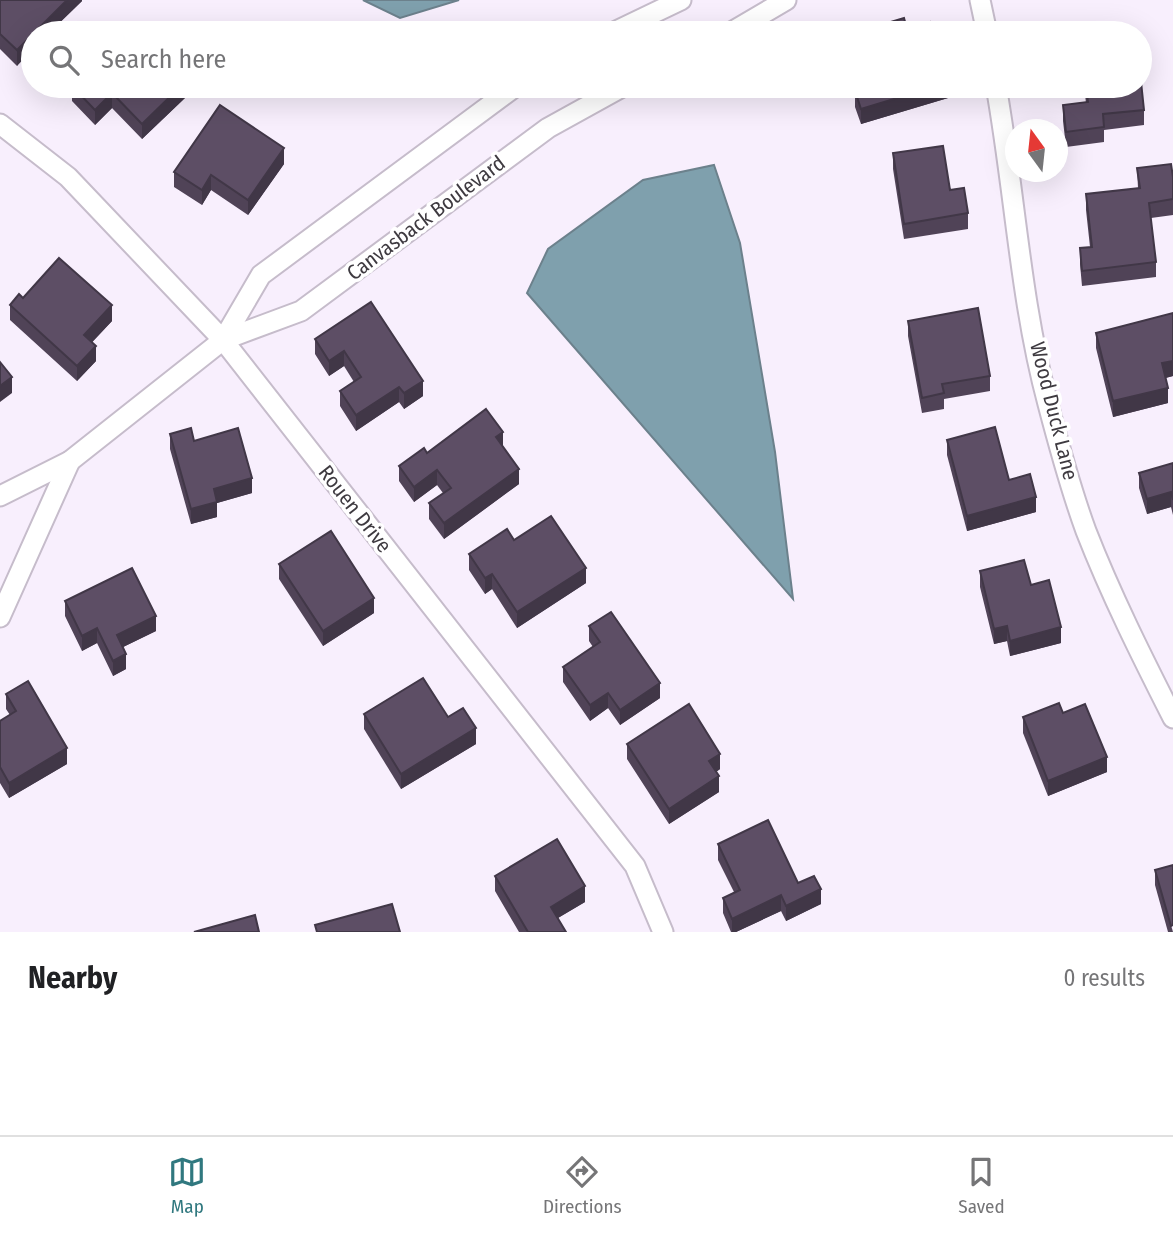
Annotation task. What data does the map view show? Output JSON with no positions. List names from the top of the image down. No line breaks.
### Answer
{"streets":{"street":["Canvasback Boulevard","Wood Duck Lane","Rouen Drive"]},"crossings":[["Canvasback Boulevard","Rouen Drive"]],"north":"top","page":{"search":"Search here","heading":["Nearby","0 results"],"nav":["Map","Directions","Saved"]}}
